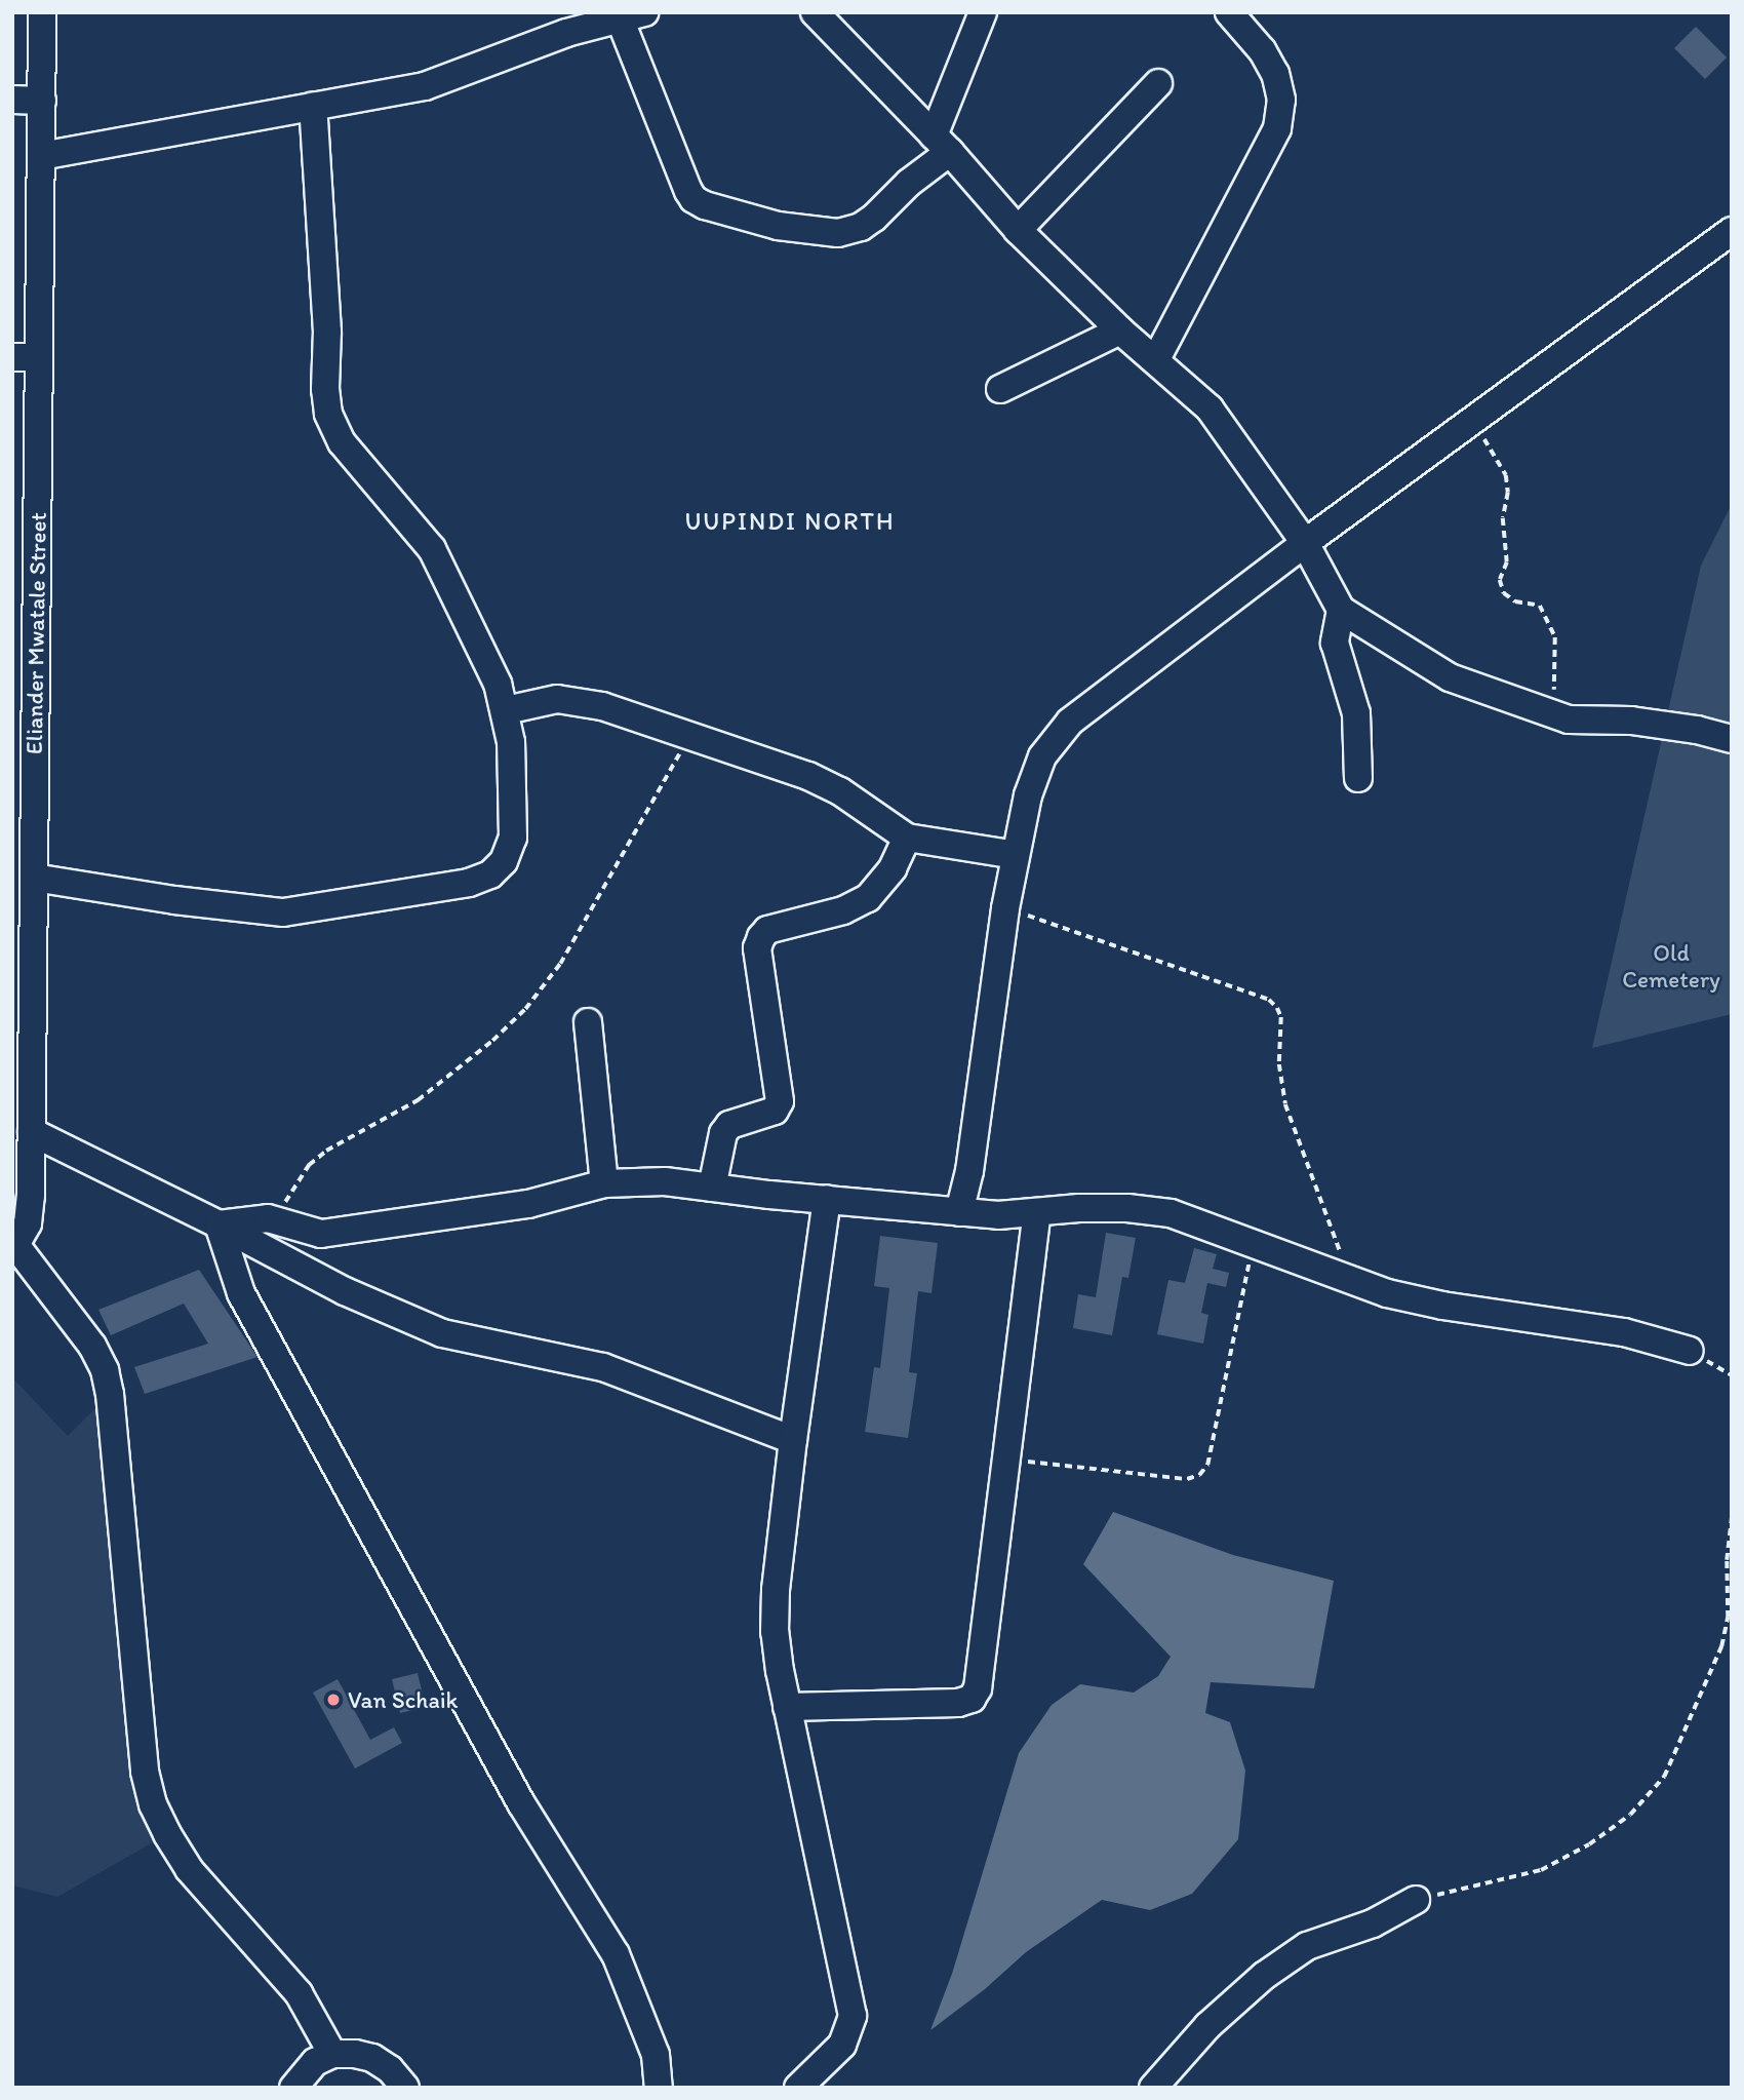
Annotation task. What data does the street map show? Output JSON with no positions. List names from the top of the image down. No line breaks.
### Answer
{"streets":{"street":["Eliander Mwatale Street"]},"districts":["UUPINDI NORTH"],"parks":["Old Cemetery"],"places":["Van Schaik"]}
